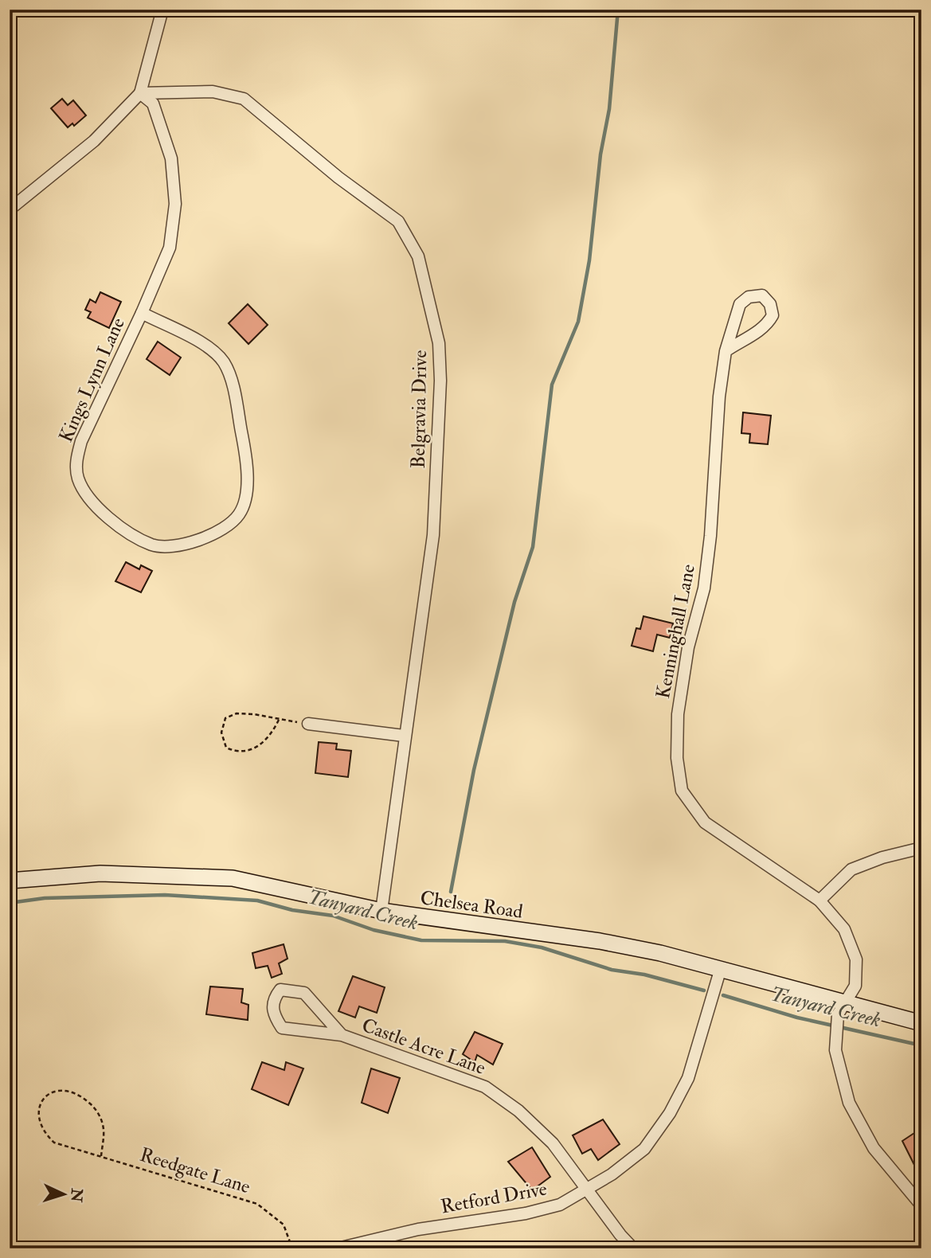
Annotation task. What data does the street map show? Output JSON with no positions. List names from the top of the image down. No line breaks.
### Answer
{"streets":{"street":["Kings Lynn Lane","Belgravia Drive","Kenninghall Lane","Chelsea Road","Castle Acre Lane","Retford Drive"],"path":["Reedgate Lane"]},"crossings":[["Kings Lynn Lane","Belgravia Drive"],["Belgravia Drive","Chelsea Road"],["Kenninghall Lane","Chelsea Road"],["Chelsea Road","Retford Drive"],["Castle Acre Lane","Retford Drive"]],"water":["Tanyard Creek"],"north":"right"}
